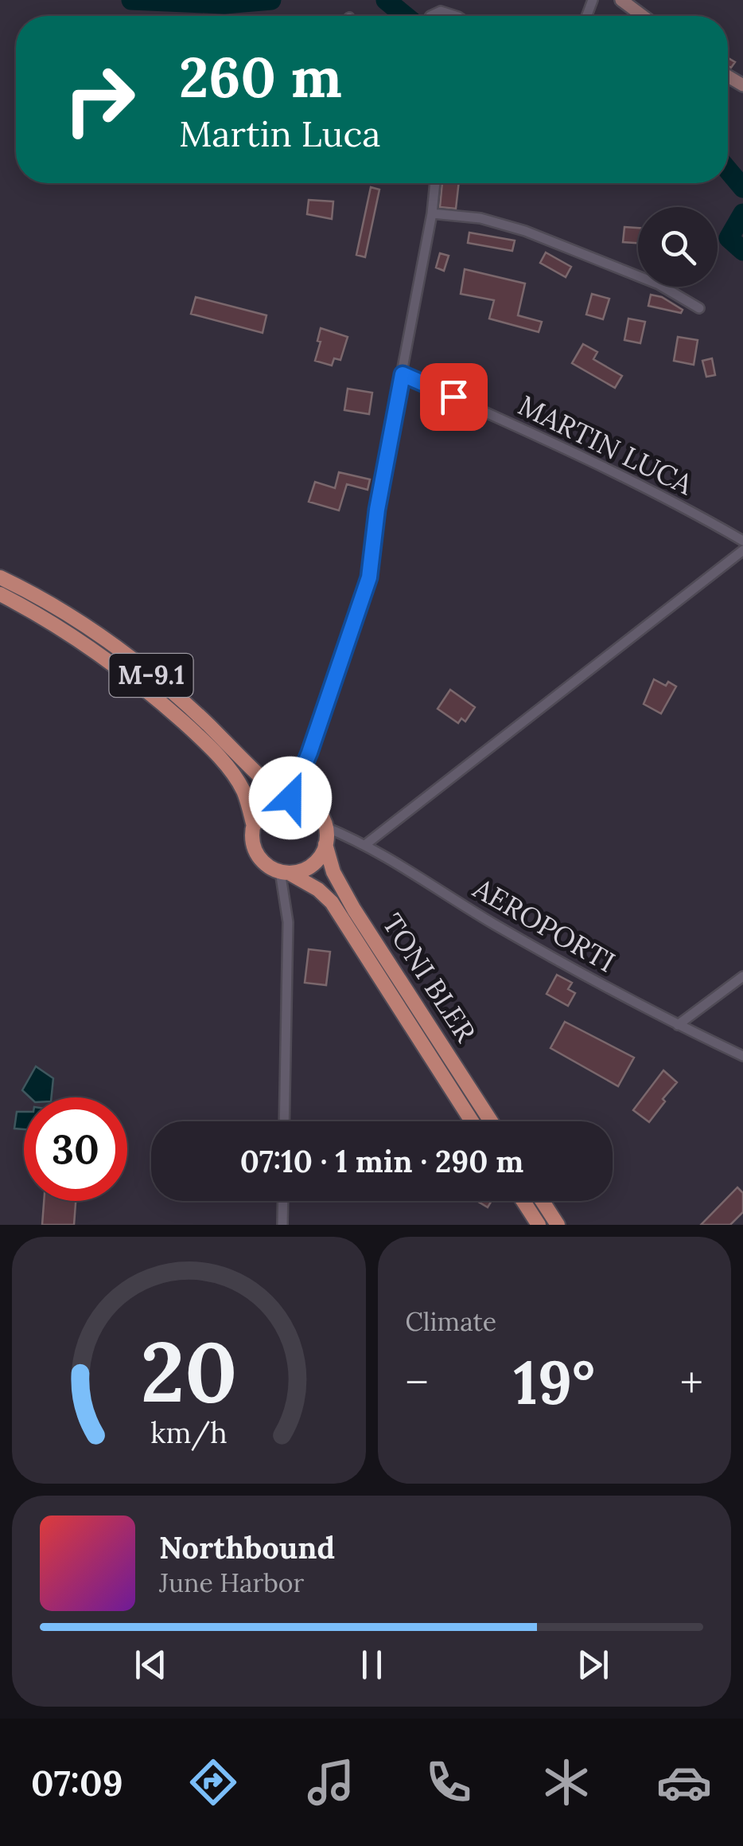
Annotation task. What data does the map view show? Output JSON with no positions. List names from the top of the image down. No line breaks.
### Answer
{"streets":{"main road":["M-9.1","TONI BLER"],"street":["MARTIN LUCA","AEROPORTI"]},"crossings":[["M-9.1","AEROPORTI"],["M-9.1","TONI BLER"],["AEROPORTI","TONI BLER"]],"page":{"turn":["260 m","Martin Luca"],"limit":"30","trip":"07:10 · 1 min · 290 m","tile":"Climate","heat":["−","19°","+"],"song":["Northbound","June Harbor"],"tabs":"07:09","gauge":["20","km/h"]}}
